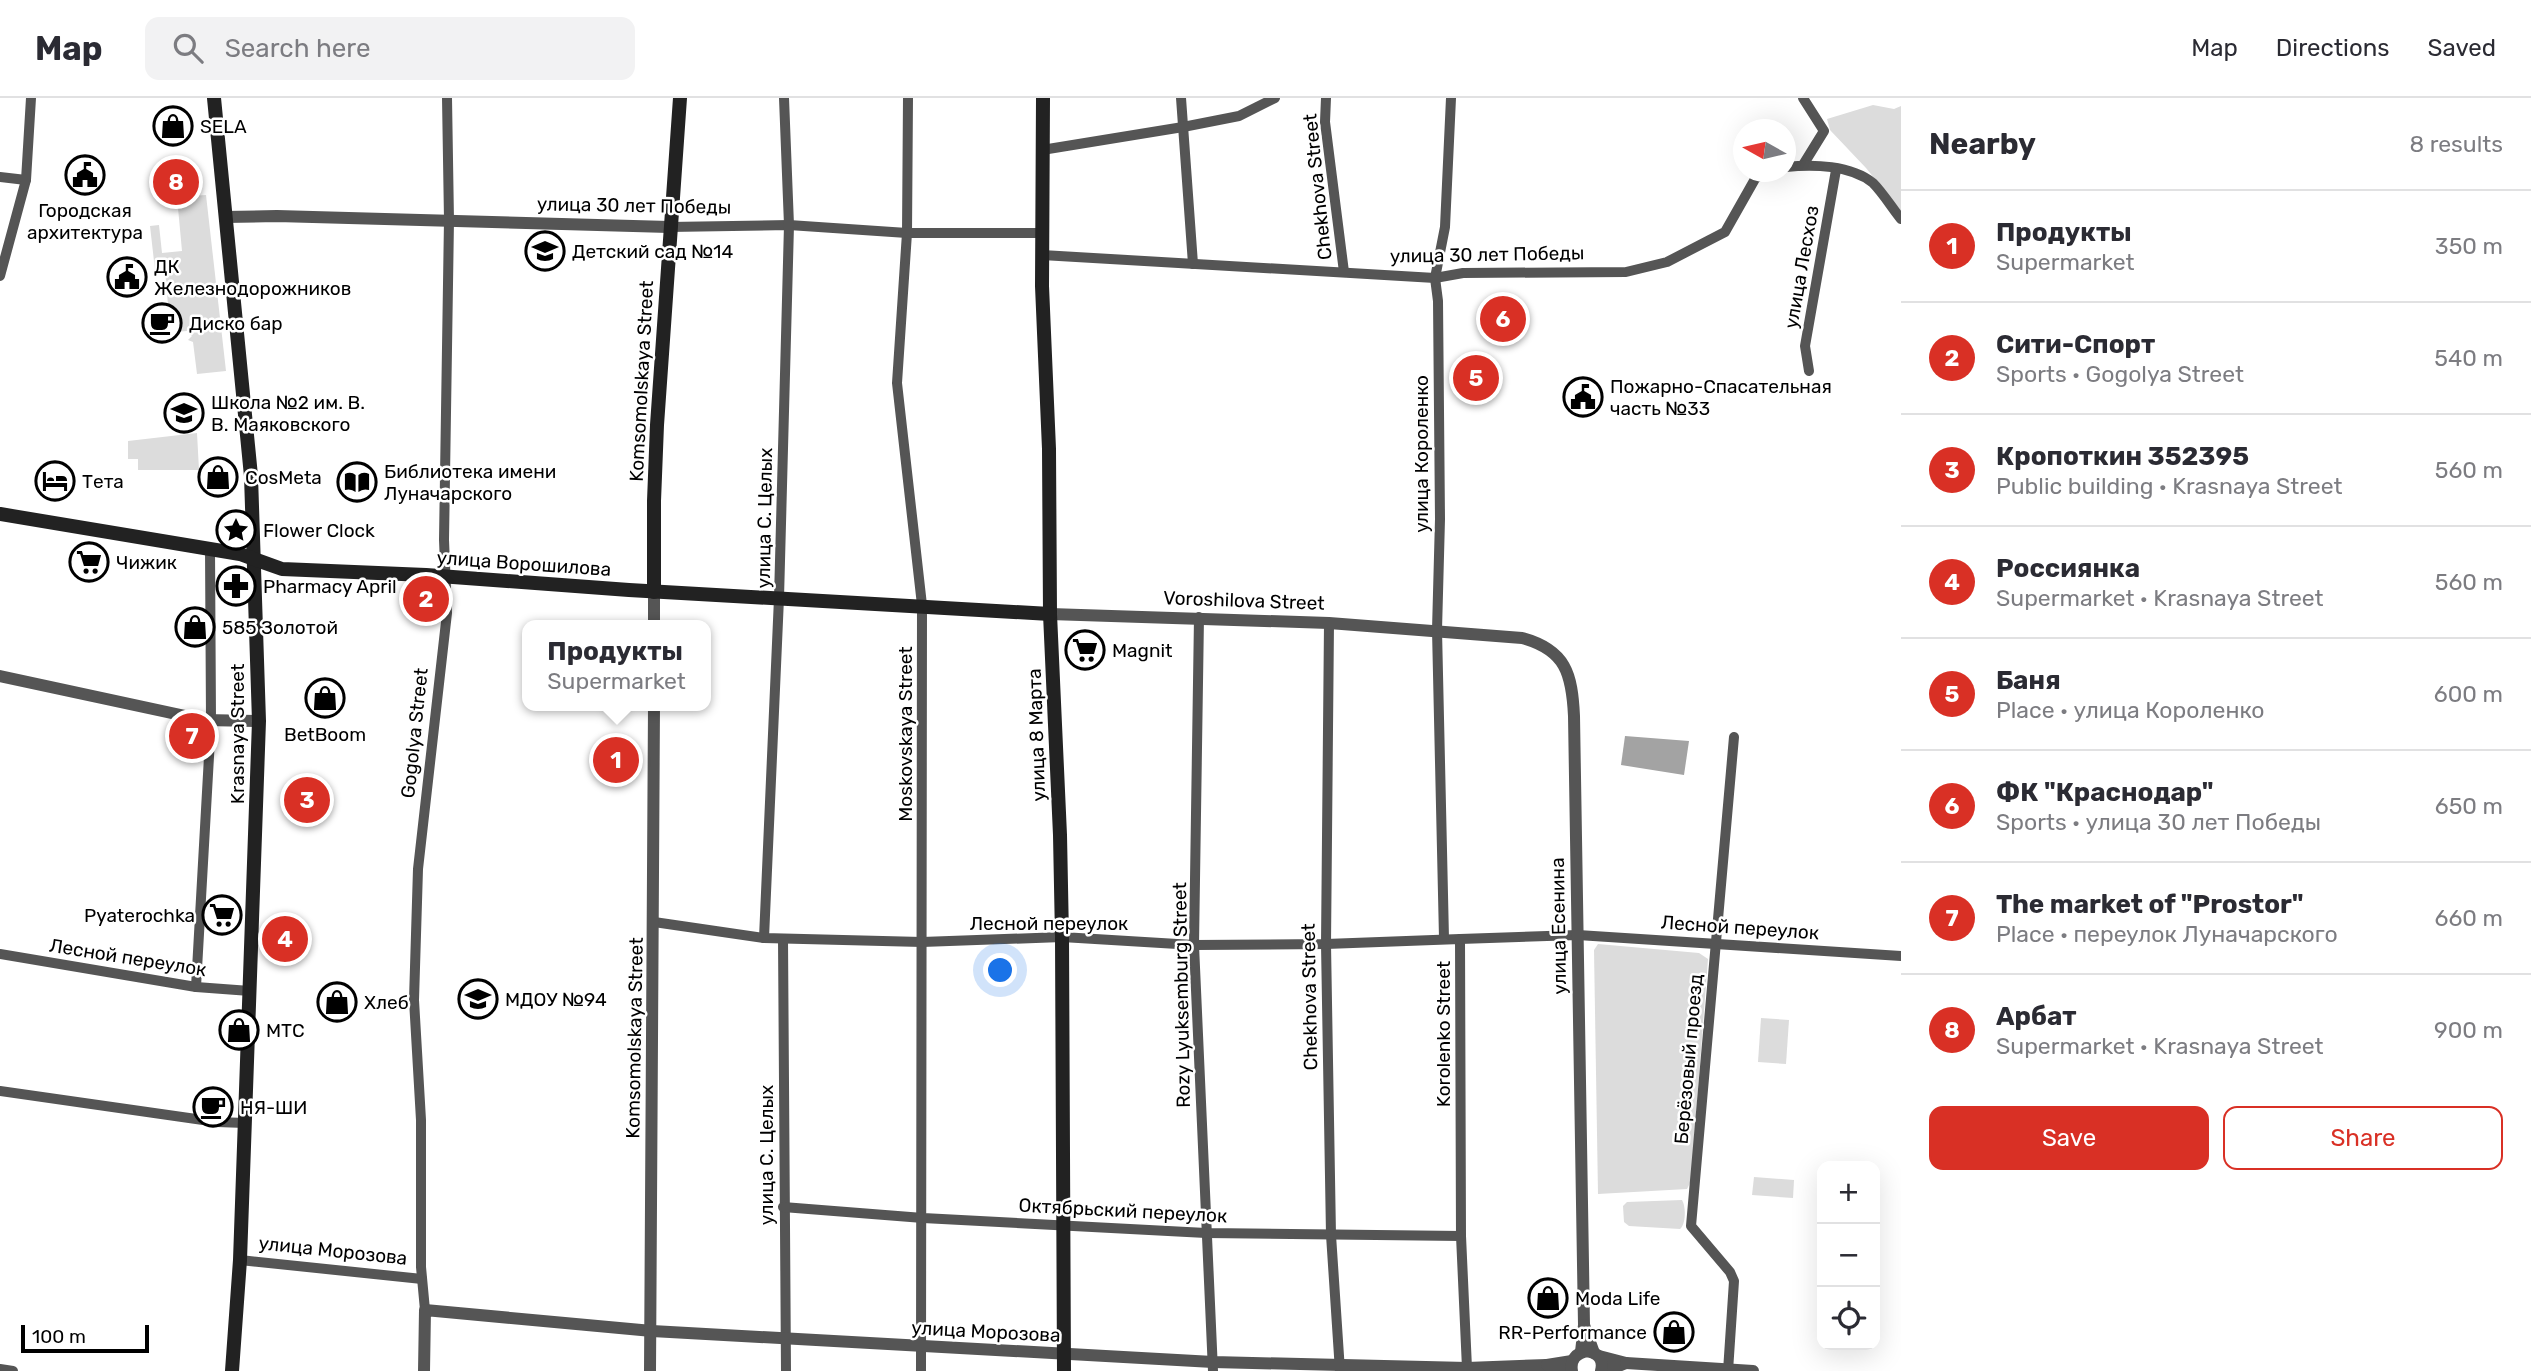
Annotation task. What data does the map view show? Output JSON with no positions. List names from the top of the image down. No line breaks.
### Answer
{"streets":{"main road":["Komsomolskaya Street","улица Ворошилова","Krasnaya Street","улица 8 Марта"],"street":["Chekhova Street","улица 30 лет Победы","улица Лесхоз","улица Короленко","улица С. Целых","Voroshilova Street","Gogolya Street","Moskovskaya Street","Лесной переулок","улица Есенина","Rozy Lyuksemburg Street","Korolenko Street","Берёзовый проезд","Октябрьский переулок","улица Морозова"]},"crossings":[["Chekhova Street","улица 30 лет Победы"],["Chekhova Street","Voroshilova Street"],["Chekhova Street","Лесной переулок"],["Chekhova Street","Октябрьский переулок"],["Chekhova Street","улица Морозова"],["улица 30 лет Победы","Komsomolskaya Street"],["улица 30 лет Победы","улица Короленко"],["улица 30 лет Победы","улица С. Целых"],["улица 30 лет Победы","Gogolya Street"],["улица 30 лет Победы","Krasnaya Street"],["улица 30 лет Победы","Moskovskaya Street"],["улица 30 лет Победы","улица 8 Марта"],["Komsomolskaya Street","улица Ворошилова"],["Komsomolskaya Street","Лесной переулок"],["Komsomolskaya Street","улица Морозова"],["улица Короленко","Voroshilova Street"],["улица Короленко","улица Есенина"],["улица Короленко","Korolenko Street"],["улица С. Целых","улица Ворошилова"],["улица С. Целых","Лесной переулок"],["улица С. Целых","Октябрьский переулок"],["улица С. Целых","улица Морозова"],["улица Ворошилова","Voroshilova Street"],["улица Ворошилова","Gogolya Street"],["улица Ворошилова","Krasnaya Street"],["улица Ворошилова","Moskovskaya Street"],["улица Ворошилова","улица 8 Марта"],["Voroshilova Street","улица 8 Марта"],["Voroshilova Street","улица Есенина"],["Voroshilova Street","Rozy Lyuksemburg Street"],["Voroshilova Street","Korolenko Street"],["Gogolya Street","улица Морозова"],["Krasnaya Street","Лесной переулок"],["Krasnaya Street","улица Морозова"],["Moskovskaya Street","Лесной переулок"],["Moskovskaya Street","Октябрьский переулок"],["Moskovskaya Street","улица Морозова"],["улица 8 Марта","Лесной переулок"],["улица 8 Марта","Октябрьский переулок"],["улица 8 Марта","улица Морозова"],["Лесной переулок","улица Есенина"],["Лесной переулок","Rozy Lyuksemburg Street"],["Лесной переулок","Korolenko Street"],["Лесной переулок","Берёзовый проезд"],["улица Есенина","Korolenko Street"],["улица Есенина","улица Морозова"],["Rozy Lyuksemburg Street","Октябрьский переулок"],["Rozy Lyuksemburg Street","улица Морозова"],["Korolenko Street","Октябрьский переулок"],["Korolenko Street","улица Морозова"]],"places":{"shop":["SELA","CosMeta","585 Золотой","BetBoom","Хлеб","МТС","Moda Life","RR-Performance"],"public building":["Городская архитектура","ДК Железнодорожников","Пожарно-Спасательная часть №33"],"school or university":["Детский сад №14","Школа №2 им. В. В. Маяковского","МДОУ №94"],"cafe":["Диско бар","НЯ-ШИ"],"hotel":["Тета"],"library":["Библиотека имени Луначарского"],"place":["Flower Clock"],"supermarket":["Чижик","Magnit","Pyaterochka"],"pharmacy":["Pharmacy April"]},"scale_bar":"100 m","north":"left","page":{"header":"Map","search":"Search here","nav":["Map","Directions","Saved"],"heading":["Nearby","8 results"],"pins":["8","6","5","2","7","1","3","4"],"list":[{"mark":"1","name":"Продукты","note":"Supermarket","value":"350 m"},{"mark":"2","name":"Сити-Спорт","note":"Sports · Gogolya Street","value":"540 m"},{"mark":"3","name":"Кропоткин 352395","note":"Public building · Krasnaya Street","value":"560 m"},{"mark":"4","name":"Россиянка","note":"Supermarket · Krasnaya Street","value":"560 m"},{"mark":"5","name":"Баня","note":"Place · улица Короленко","value":"600 m"},{"mark":"6","name":"ФК \"Краснодар\"","note":"Sports · улица 30 лет Победы","value":"650 m"},{"mark":"7","name":"The market of \"Prostor\"","note":"Place · переулок Луначарского","value":"660 m"},{"mark":"8","name":"Арбат","note":"Supermarket · Krasnaya Street","value":"900 m"}],"popup":["Продукты","Supermarket"],"buttons":["Save","Share"],"map_buttons":["+","−"],"scale":"100 m"}}
